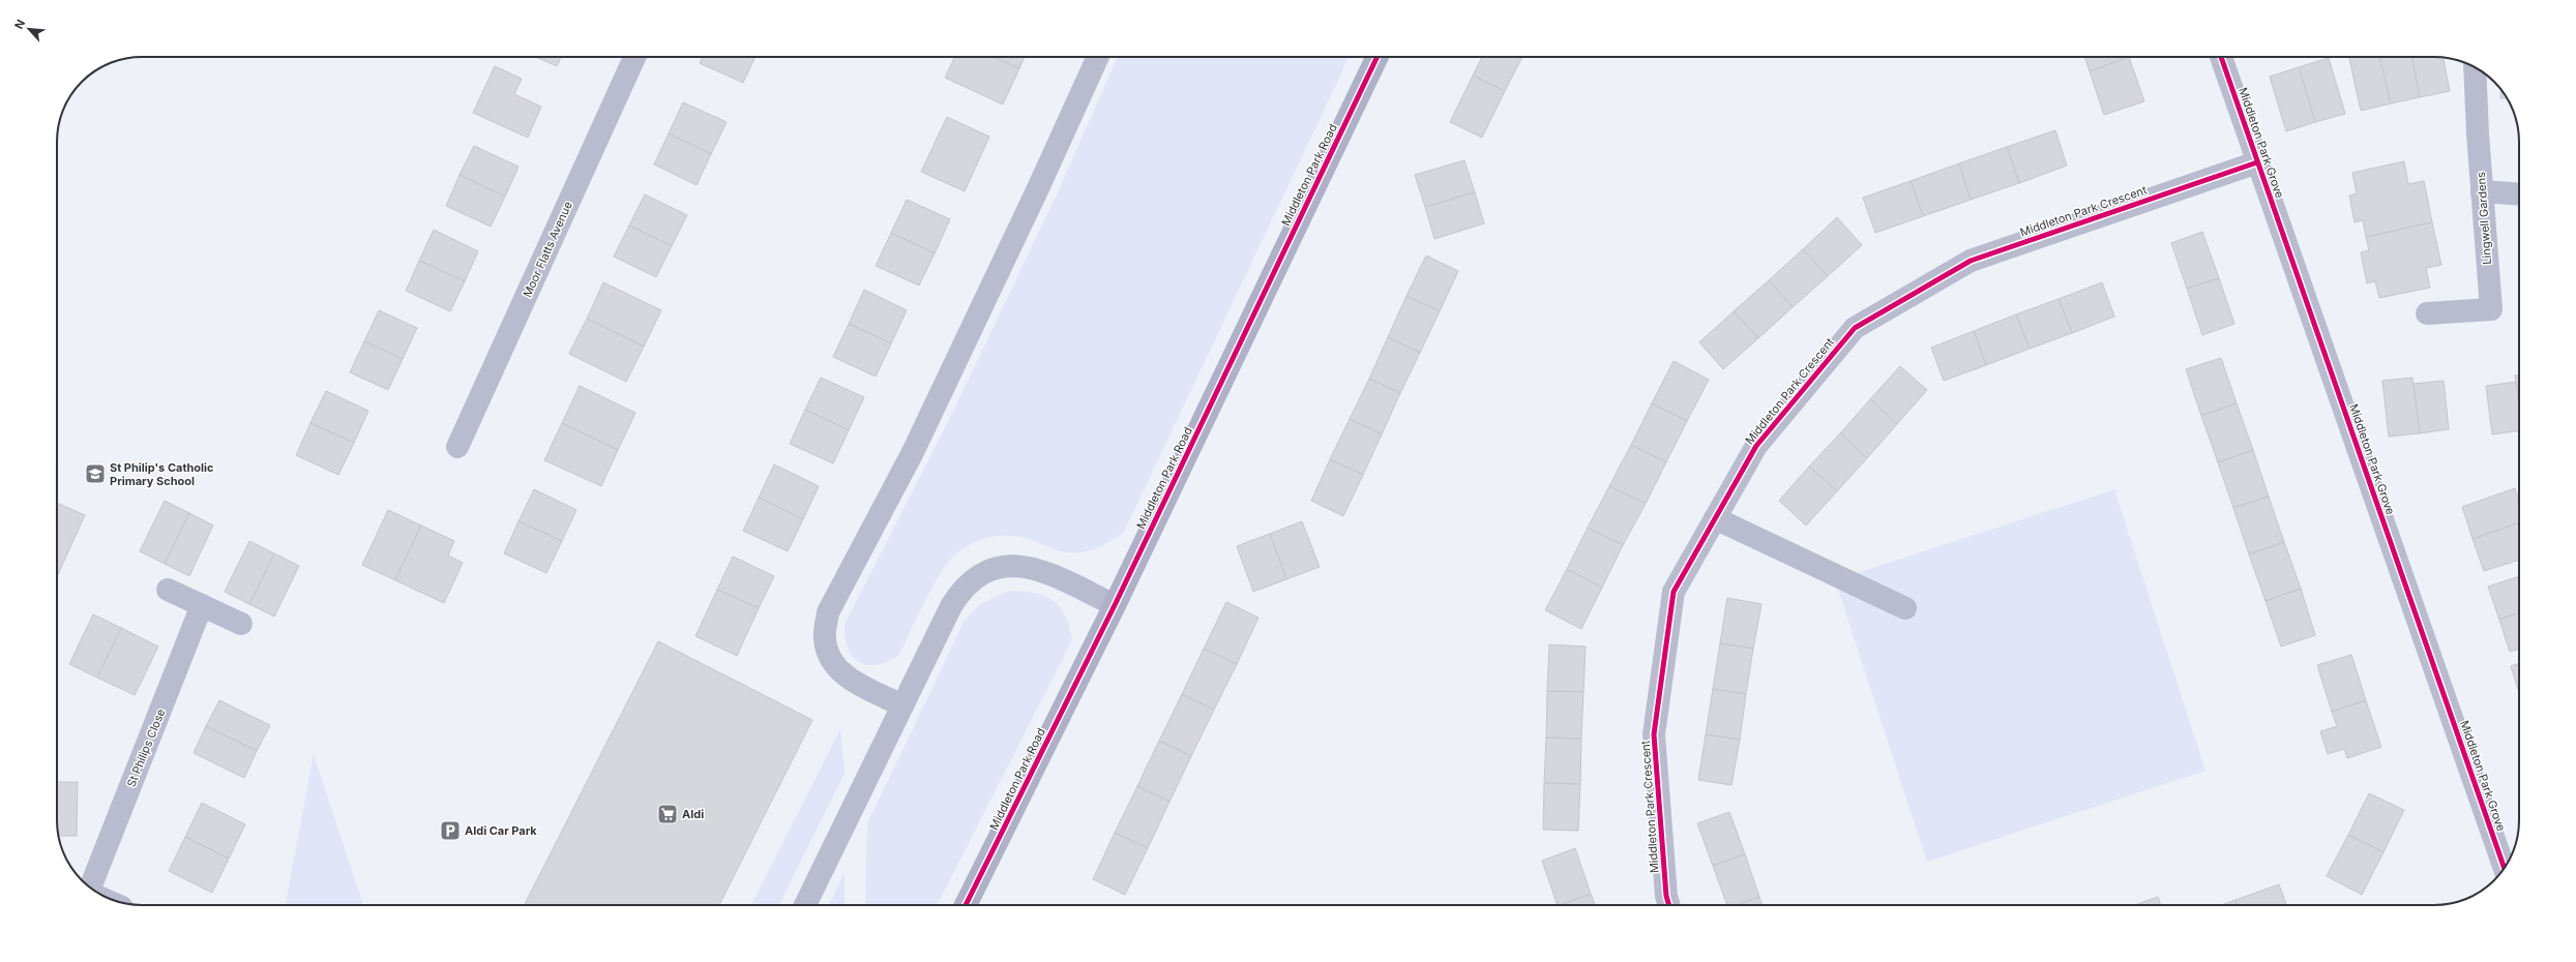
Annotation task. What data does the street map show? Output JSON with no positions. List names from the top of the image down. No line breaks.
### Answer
{"streets":{"street":["Middleton Park Grove","Middleton Park Road","Middleton Park Crescent","Lingwell Gardens","Moor Flatts Avenue","St Philips Close"]},"crossings":[["Middleton Park Grove","Middleton Park Crescent"]],"places":{"school or university":["St Philip's Catholic Primary School"],"supermarket":["Aldi"],"parking":["Aldi Car Park"]},"north":"top left"}
